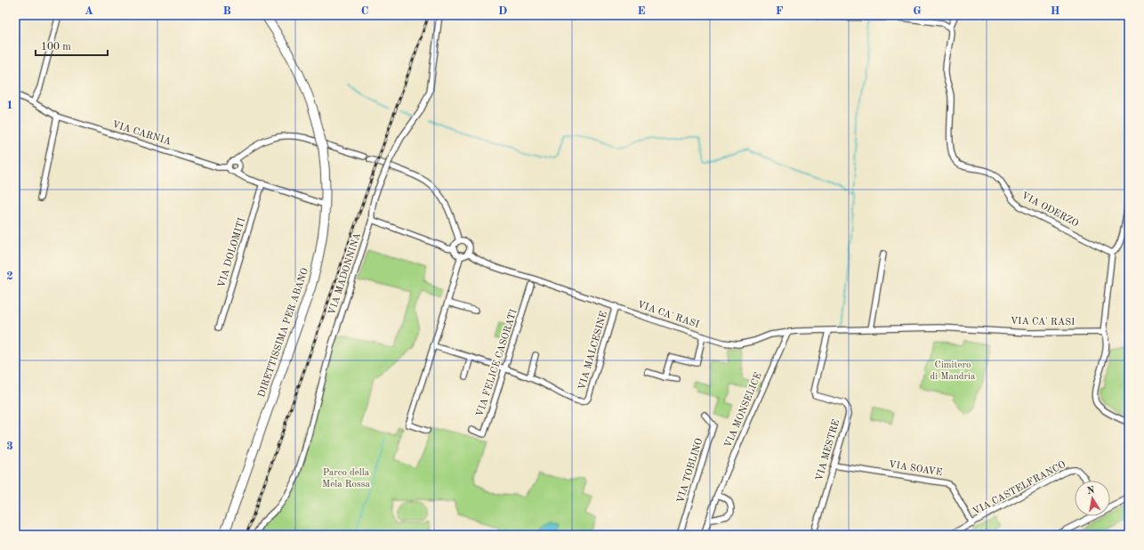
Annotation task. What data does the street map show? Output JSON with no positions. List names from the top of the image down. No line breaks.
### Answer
{"streets":{"highway":["DIRETTISSIMA PER ABANO"],"street":["VIA CARNIA","VIA ODERZO","VIA DOLOMITI","VIA MADONNINA","VIA CA' RASI","VIA MALCESINE","VIA FELICE CASORATI","VIA MONSELICE","VIA MESTRE","VIA SOAVE","VIA TOBLINO","VIA CASTELFRANCO"]},"crossings":[["VIA CA' RASI","VIA MALCESINE"],["VIA CA' RASI","VIA MONSELICE"],["VIA CA' RASI","VIA MESTRE"],["VIA MALCESINE","VIA FELICE CASORATI"],["VIA MESTRE","VIA SOAVE"],["VIA SOAVE","VIA CASTELFRANCO"]],"parks":["Cimitero di Mandria","Parco della Mela Rossa"],"scale_bar":"100 m","north":"top","grid":{"columns":["A","B","C","D","E","F","G","H"],"rows":["1","2","3"]}}
